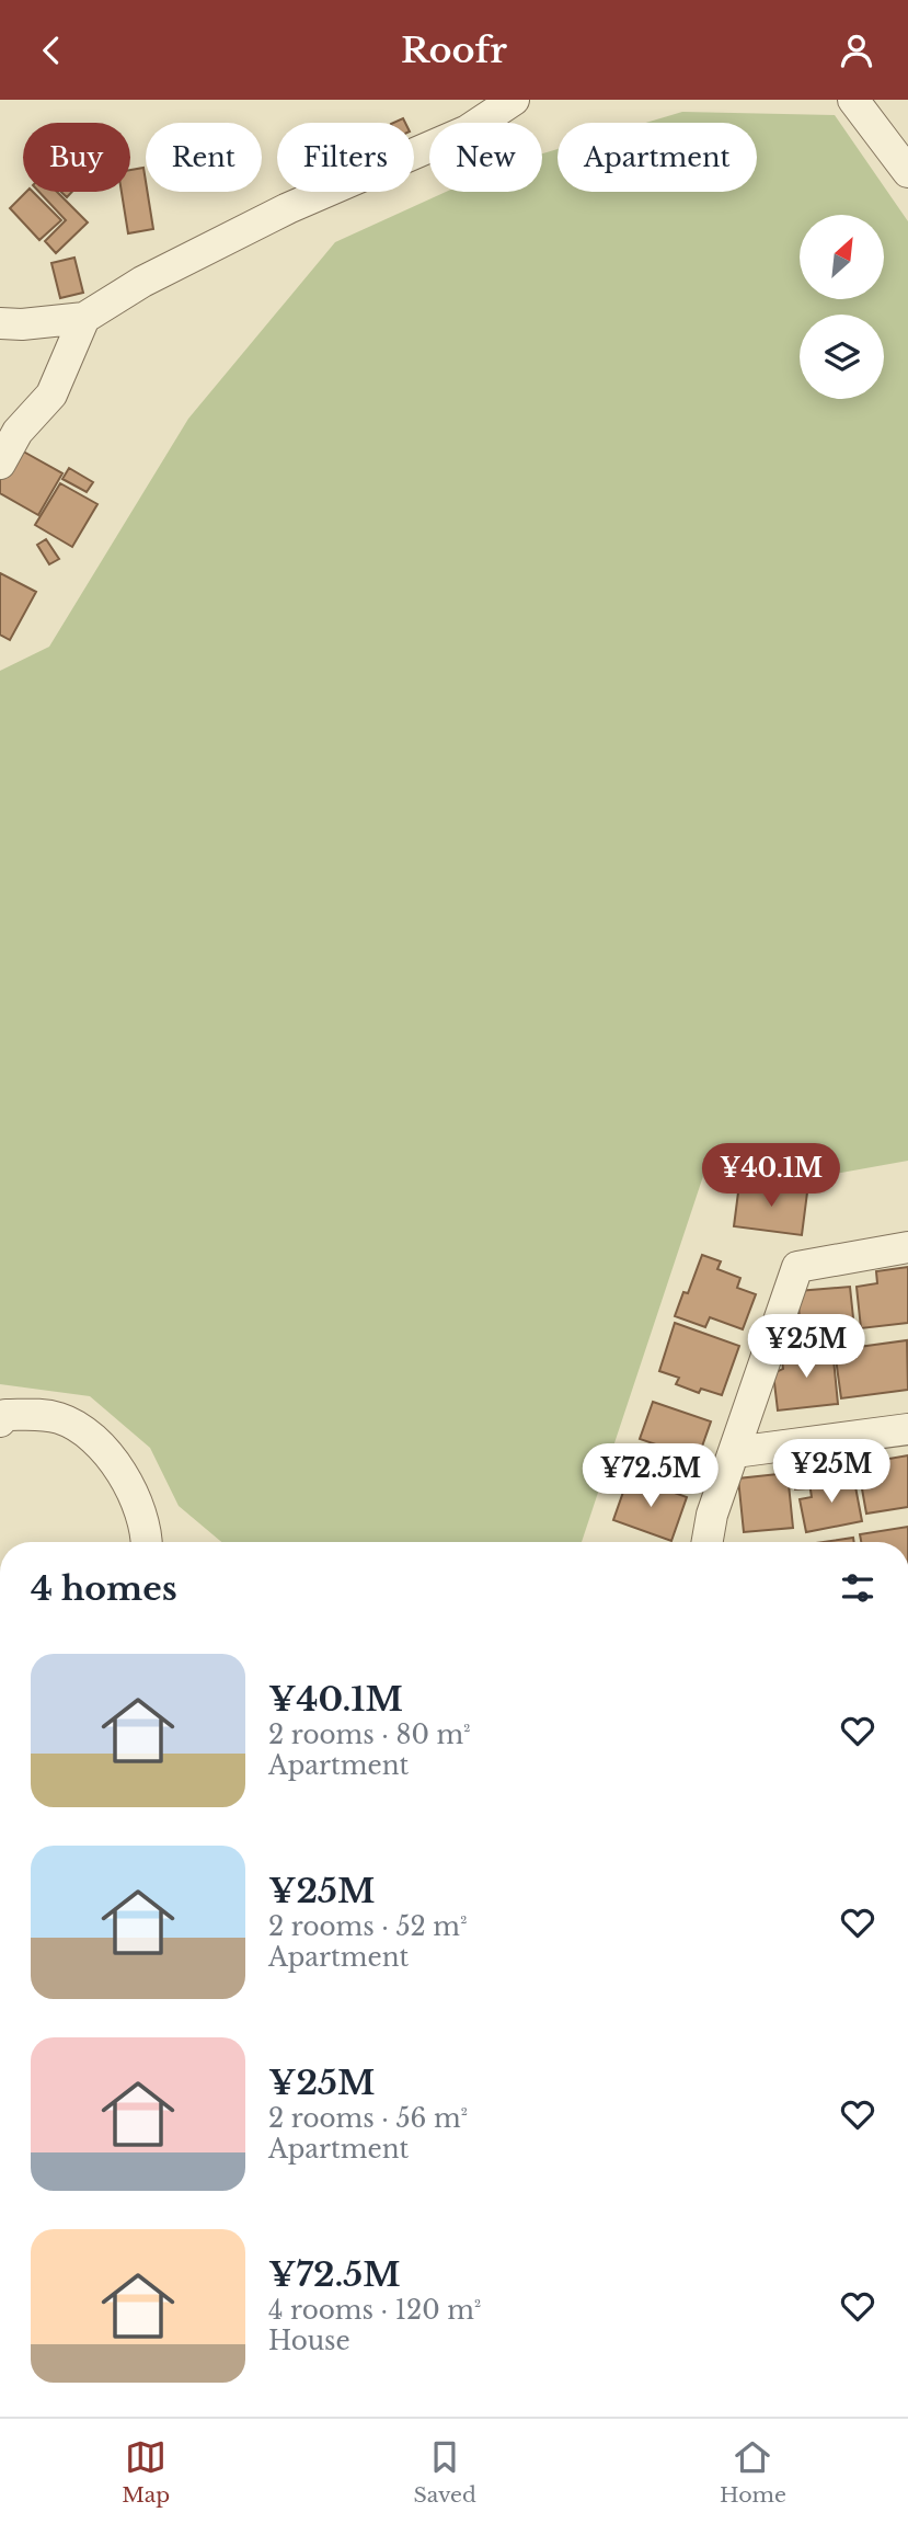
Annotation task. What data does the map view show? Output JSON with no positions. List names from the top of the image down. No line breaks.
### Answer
{"north":"top right","page":{"header":"Roofr","chip":["Buy","Rent","Filters","New","Apartment"],"price":["¥40.1M","¥25M","¥25M","¥72.5M"],"heading":"4 homes","list":[{"name":"¥40.1M","note":"2 rooms · 80 m² · Apartment"},{"name":"¥25M","note":"2 rooms · 52 m² · Apartment"},{"name":"¥25M","note":"2 rooms · 56 m² · Apartment"},{"name":"¥72.5M","note":"4 rooms · 120 m² · House"}],"tabs":["Map","Saved","Home"]}}
